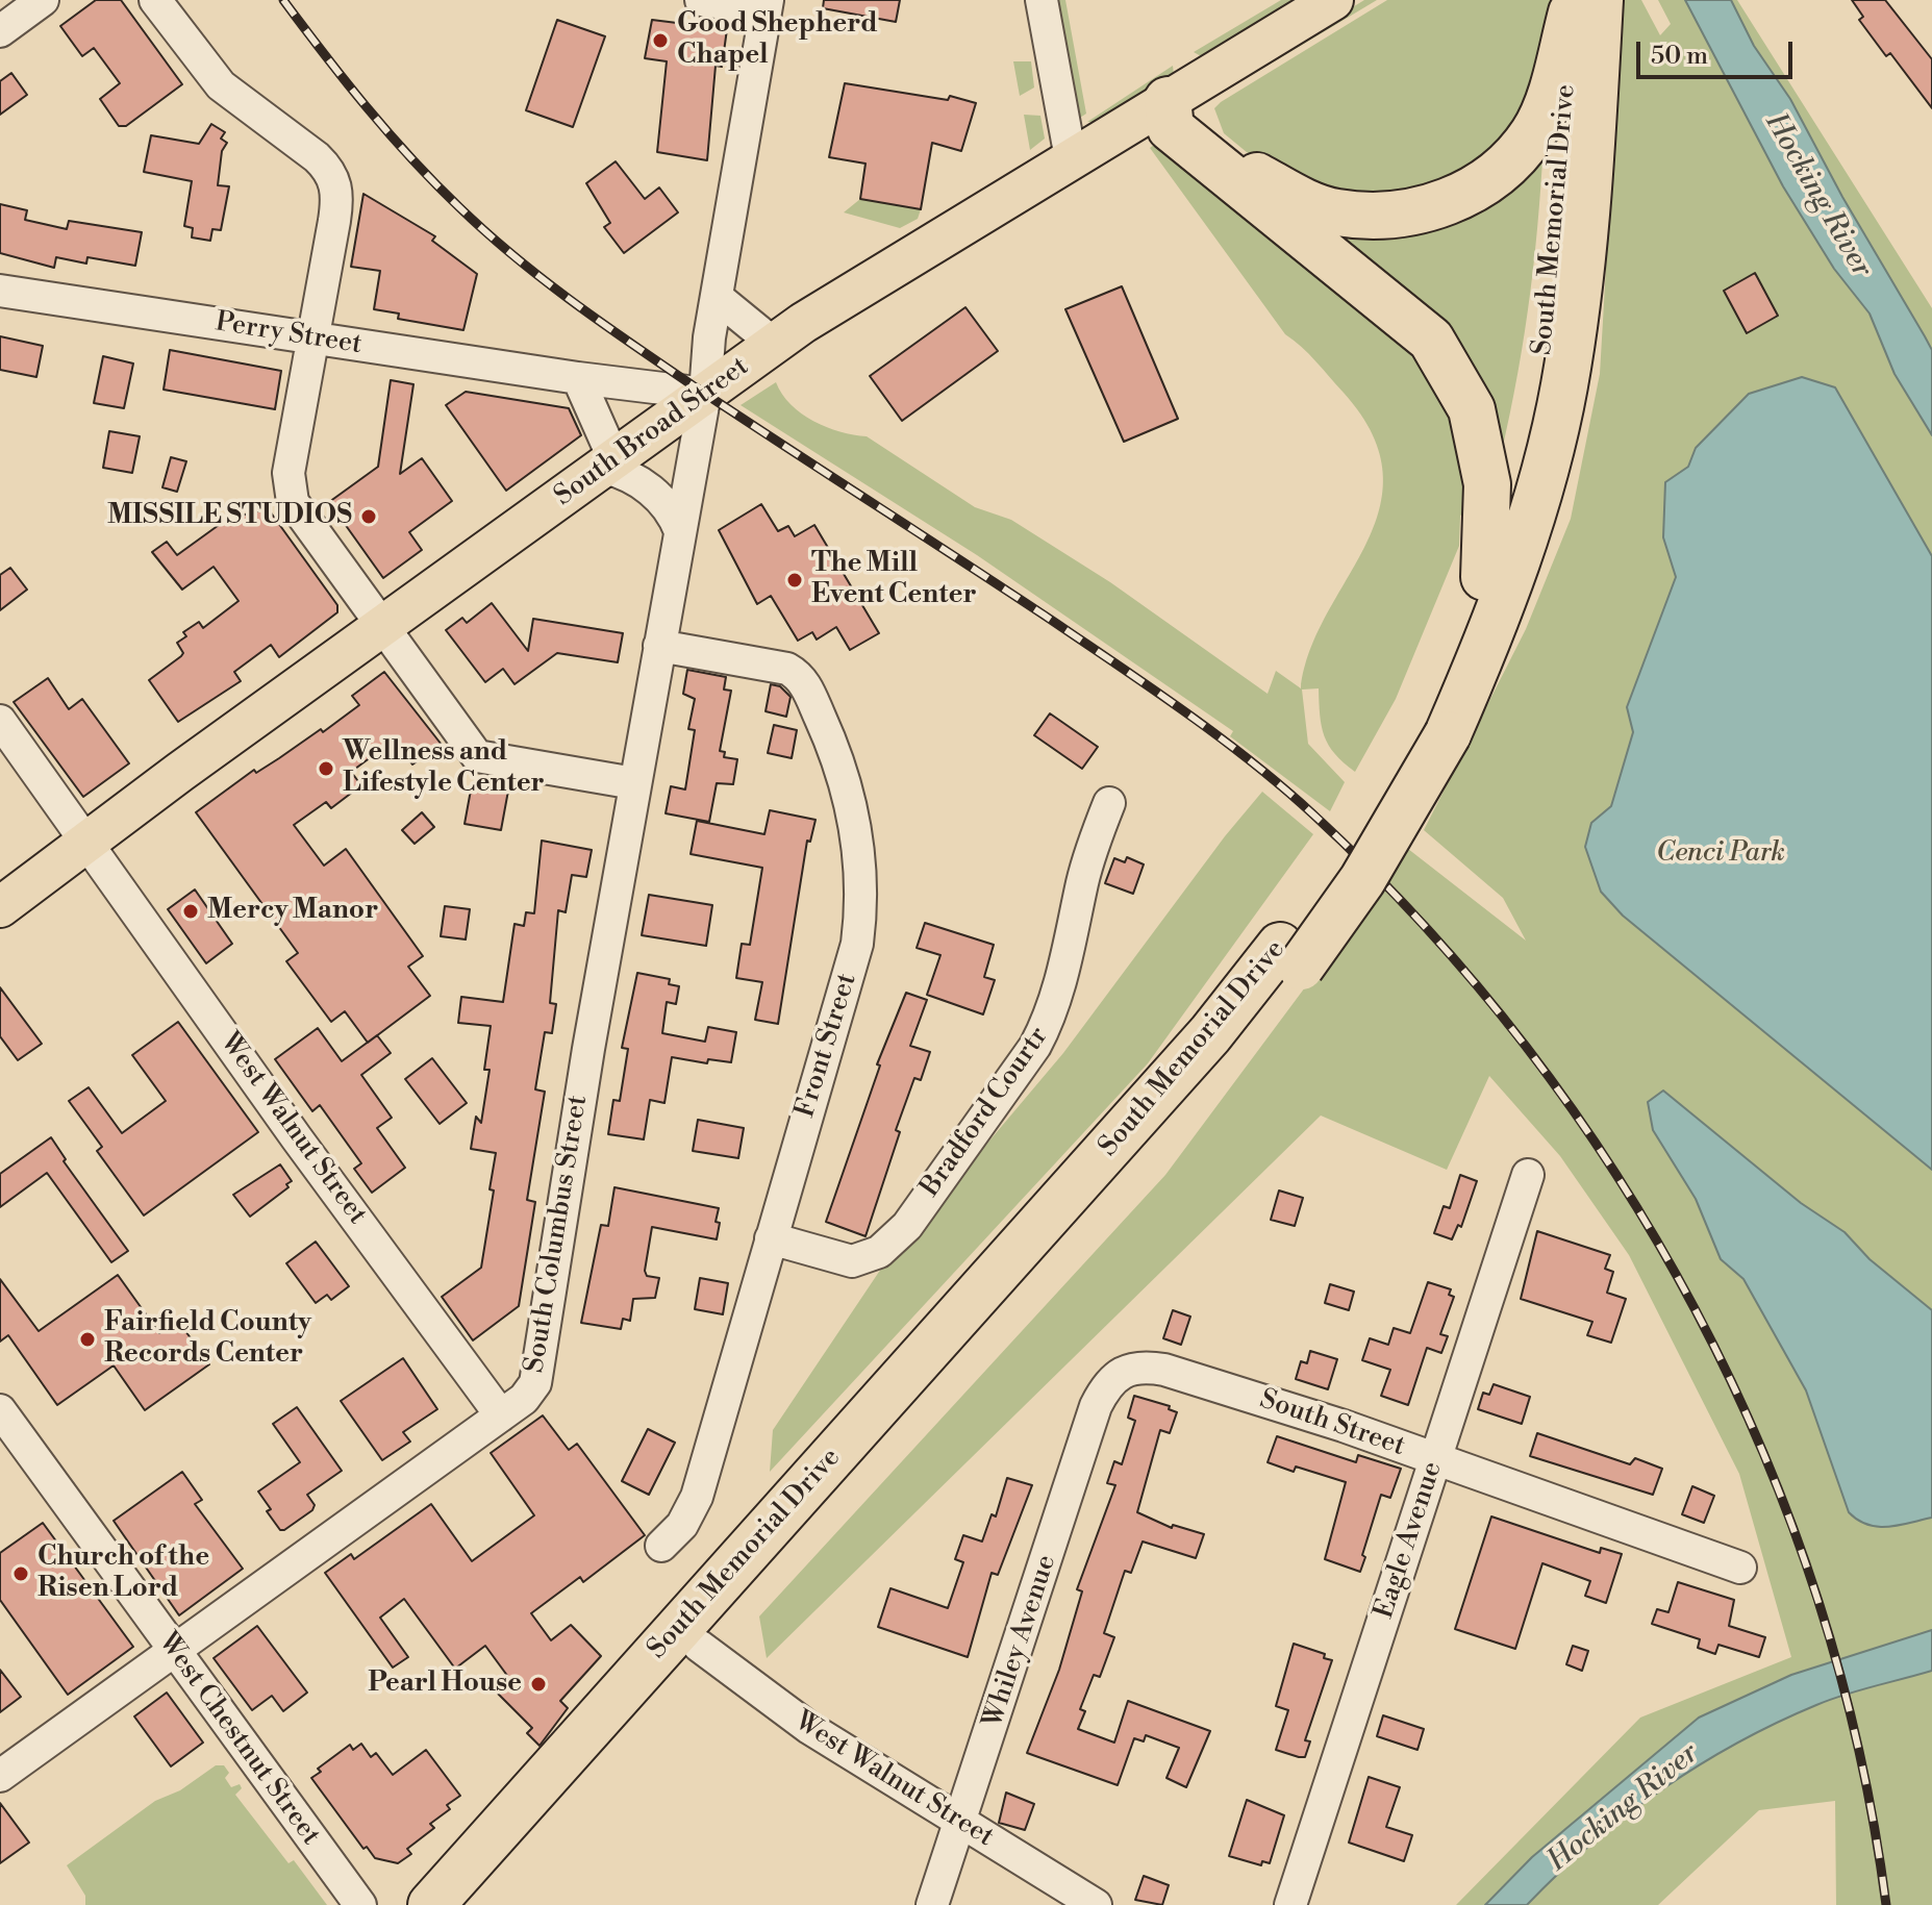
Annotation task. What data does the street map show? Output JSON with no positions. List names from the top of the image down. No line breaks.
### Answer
{"streets":{"highway":["South Memorial Drive"],"main road":["South Broad Street"],"street":["Perry Street","Front Street","Bradford Courtr","West Walnut Street","South Columbus Street","South Street","Eagle Avenue","Whiley Avenue","West Chestnut Street"]},"crossings":[["South Memorial Drive","West Walnut Street"],["Perry Street","South Broad Street"],["Perry Street","South Columbus Street"],["South Broad Street","West Walnut Street"],["South Broad Street","South Columbus Street"],["Front Street","Bradford Courtr"],["Front Street","South Columbus Street"],["West Walnut Street","South Columbus Street"],["West Walnut Street","Whiley Avenue"],["South Columbus Street","West Chestnut Street"],["South Street","Eagle Avenue"],["South Street","Whiley Avenue"]],"water":["Hocking River"],"parks":["Cenci Park"],"places":["Good Shepherd Chapel","MISSILE STUDIOS","The Mill Event Center","Wellness and Lifestyle Center","Mercy Manor","Fairfield County Records Center","Church of the Risen Lord","Pearl House"],"scale_bar":"50 m"}
